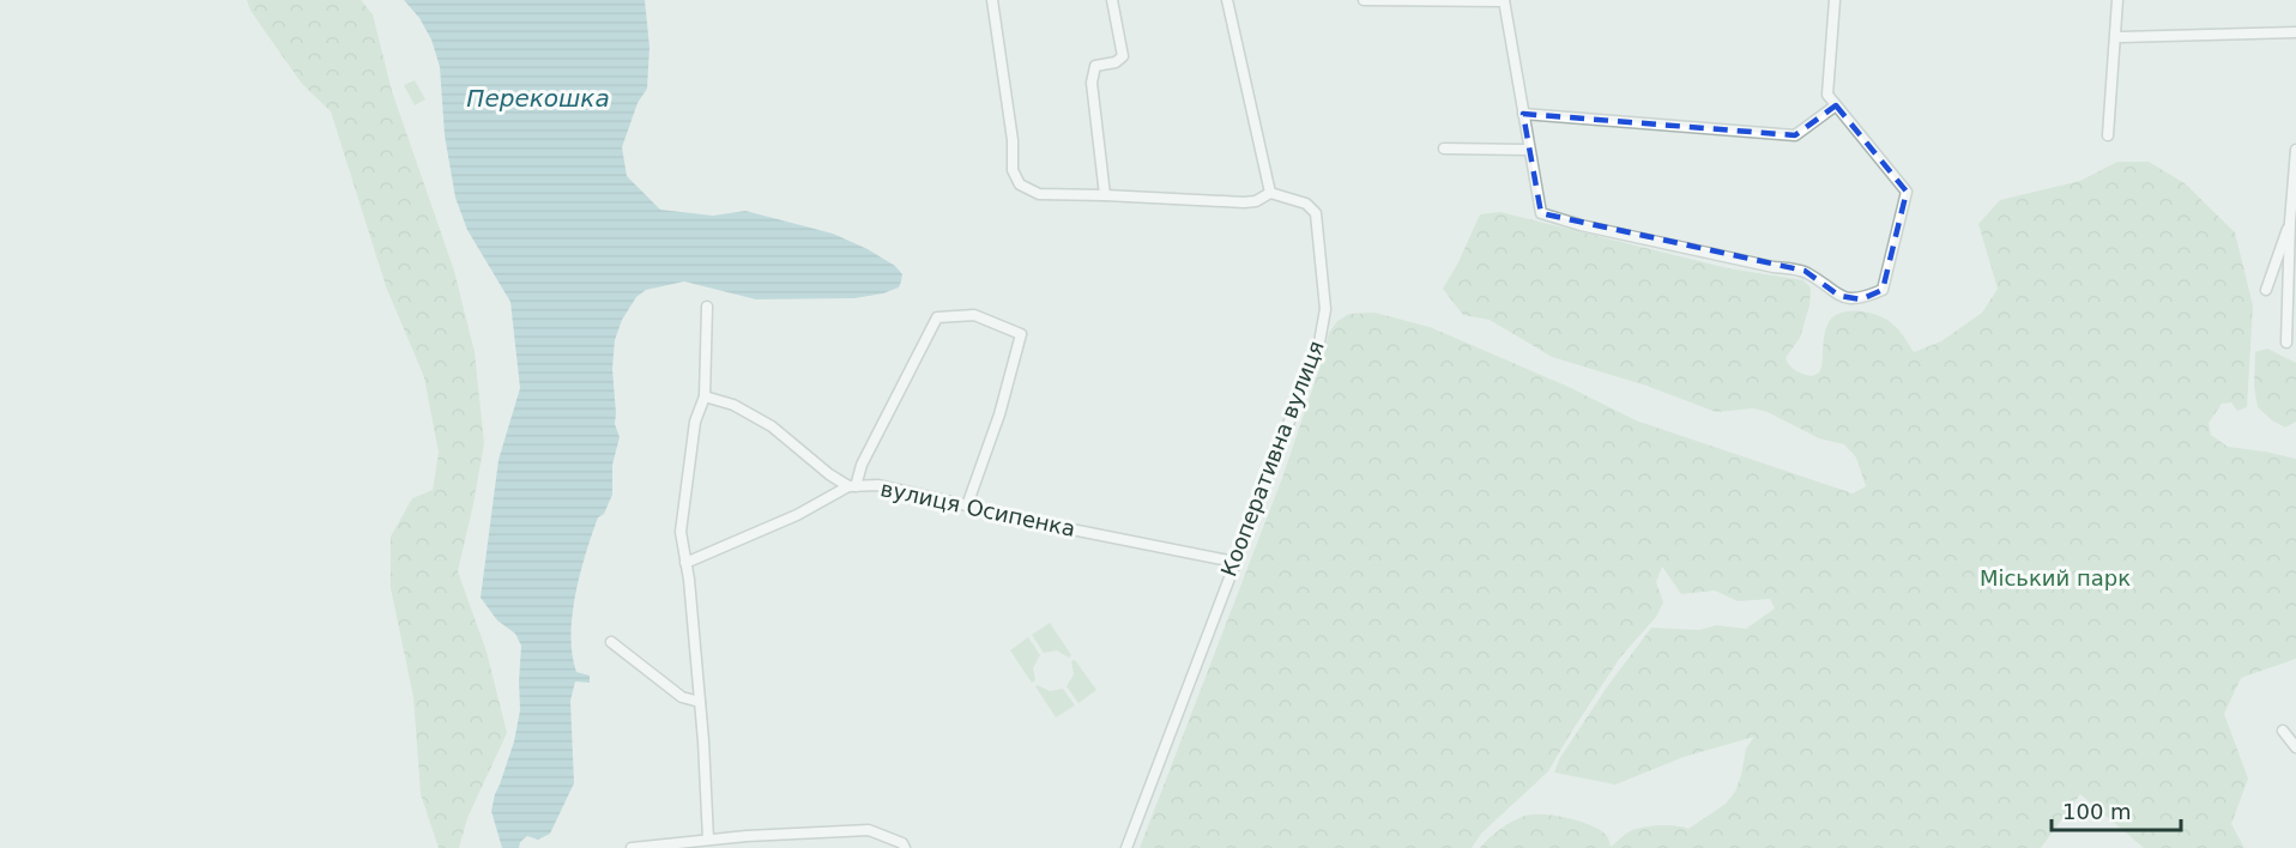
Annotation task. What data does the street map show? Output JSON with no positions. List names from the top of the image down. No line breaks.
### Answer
{"streets":{"street":["Кооперативна вулиця","вулиця Осипенка"]},"crossings":[["Кооперативна вулиця","вулиця Осипенка"]],"water":["Перекошка"],"parks":["Міський парк"],"scale_bar":"100 m"}
